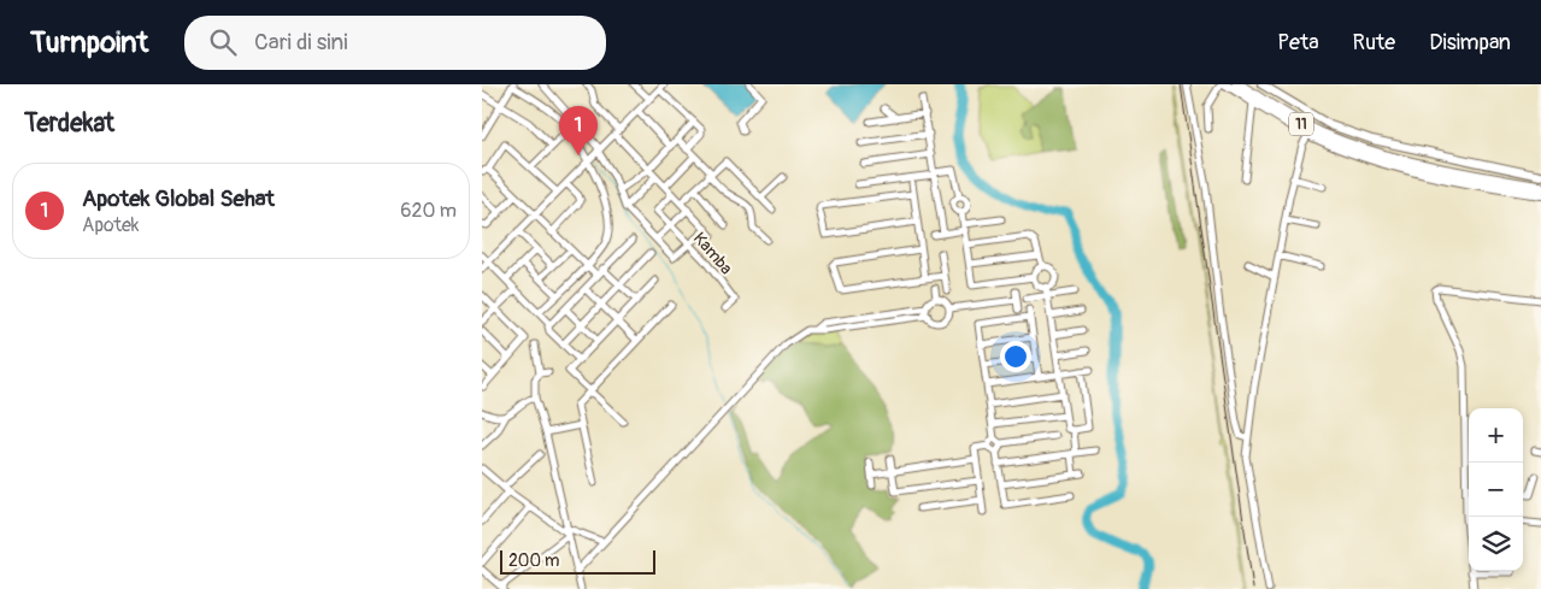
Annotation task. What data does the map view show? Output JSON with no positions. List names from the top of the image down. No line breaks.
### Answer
{"streets":{"highway":["11"],"street":["Kamba"]},"scale_bar":"200 m","page":{"header":"Turnpoint","search":"Cari di sini","nav":["Peta","Rute","Disimpan"],"heading":"Terdekat","pins":"1","list":[{"mark":"1","name":"Apotek Global Sehat","note":"Apotek","value":"620 m"}],"map_buttons":["+","−"],"scale":"200 m"}}
